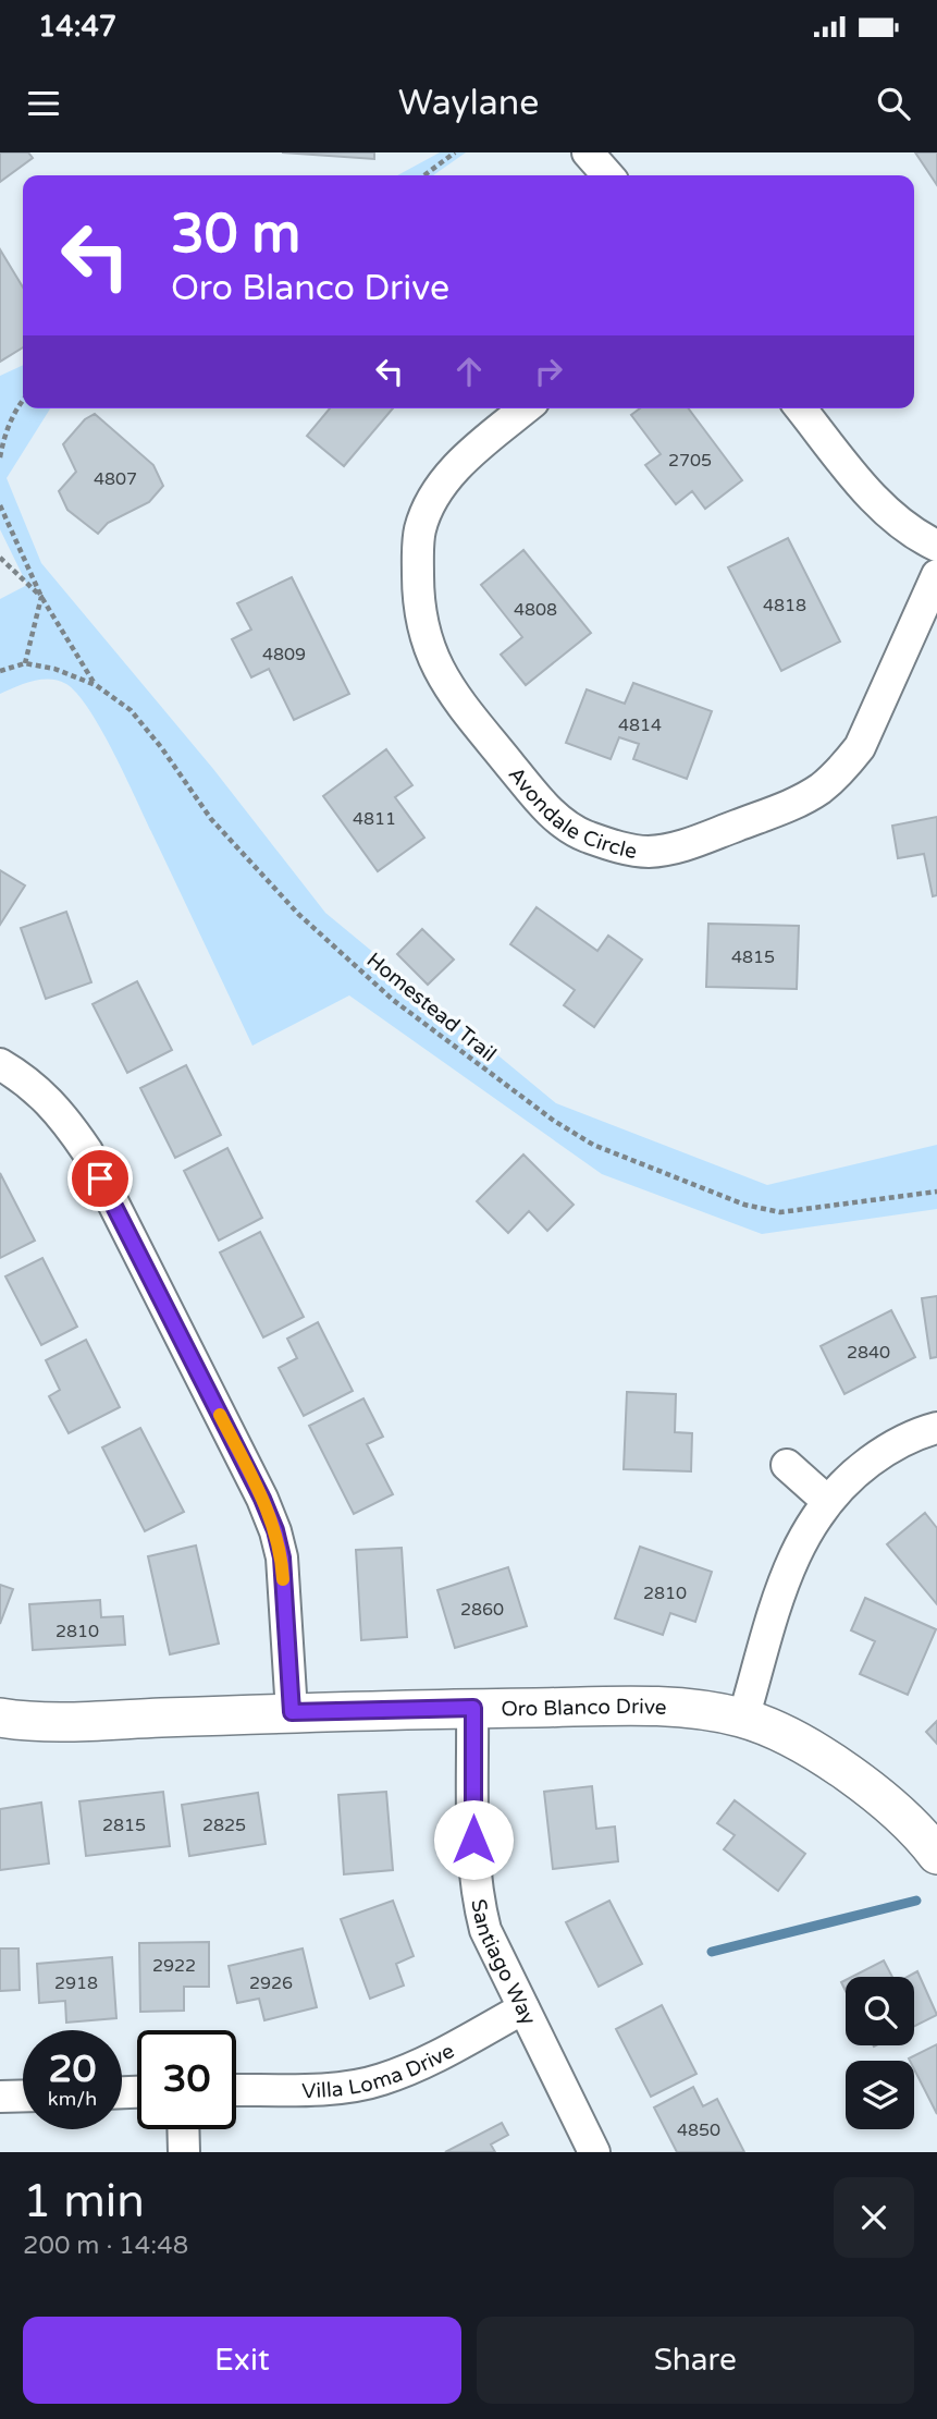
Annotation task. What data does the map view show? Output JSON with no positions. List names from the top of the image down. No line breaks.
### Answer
{"streets":{"street":["Avondale Circle","Oro Blanco Drive","Santiago Way","Villa Loma Drive"],"path":["Homestead Trail"]},"crossings":[["Oro Blanco Drive","Santiago Way"],["Santiago Way","Villa Loma Drive"]],"house_numbers":["2705","4807","4818","4808","4809","4814","4811","4815","2840","2810","2860","2810","2815","2825","2922","2918","2926","4850"],"page":{"status":"14:47","header":"Waylane","turn":["30 m","Oro Blanco Drive"],"speed":"20 km/h","limit":"30","heading":["1 min","200 m · 14:48"],"buttons":["Exit","Share"]}}
